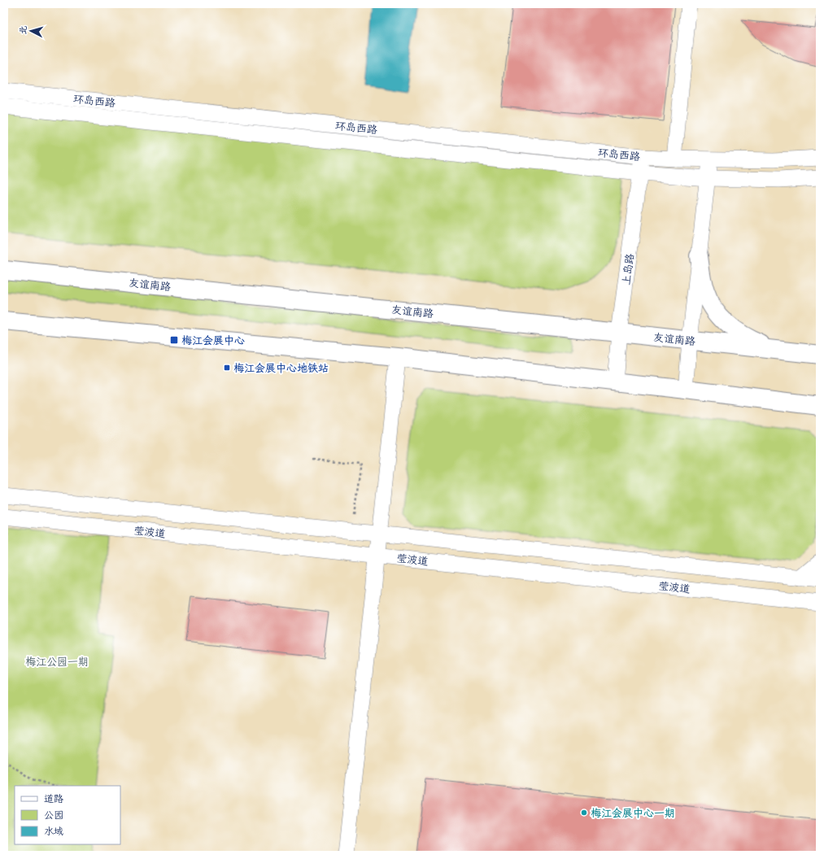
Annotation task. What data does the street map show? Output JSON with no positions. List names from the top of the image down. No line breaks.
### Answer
{"streets":{"main road":["友谊南路"],"street":["环岛西路","上岛路","莹波道"]},"crossings":[["环岛西路","上岛路"],["上岛路","友谊南路"]],"parks":["梅江公园一期"],"places":{"transit":["梅江会展中心","梅江会展中心地铁站"],"other":["梅江会展中心一期"]},"legend":["道路","公园","水域"],"north":"left"}
